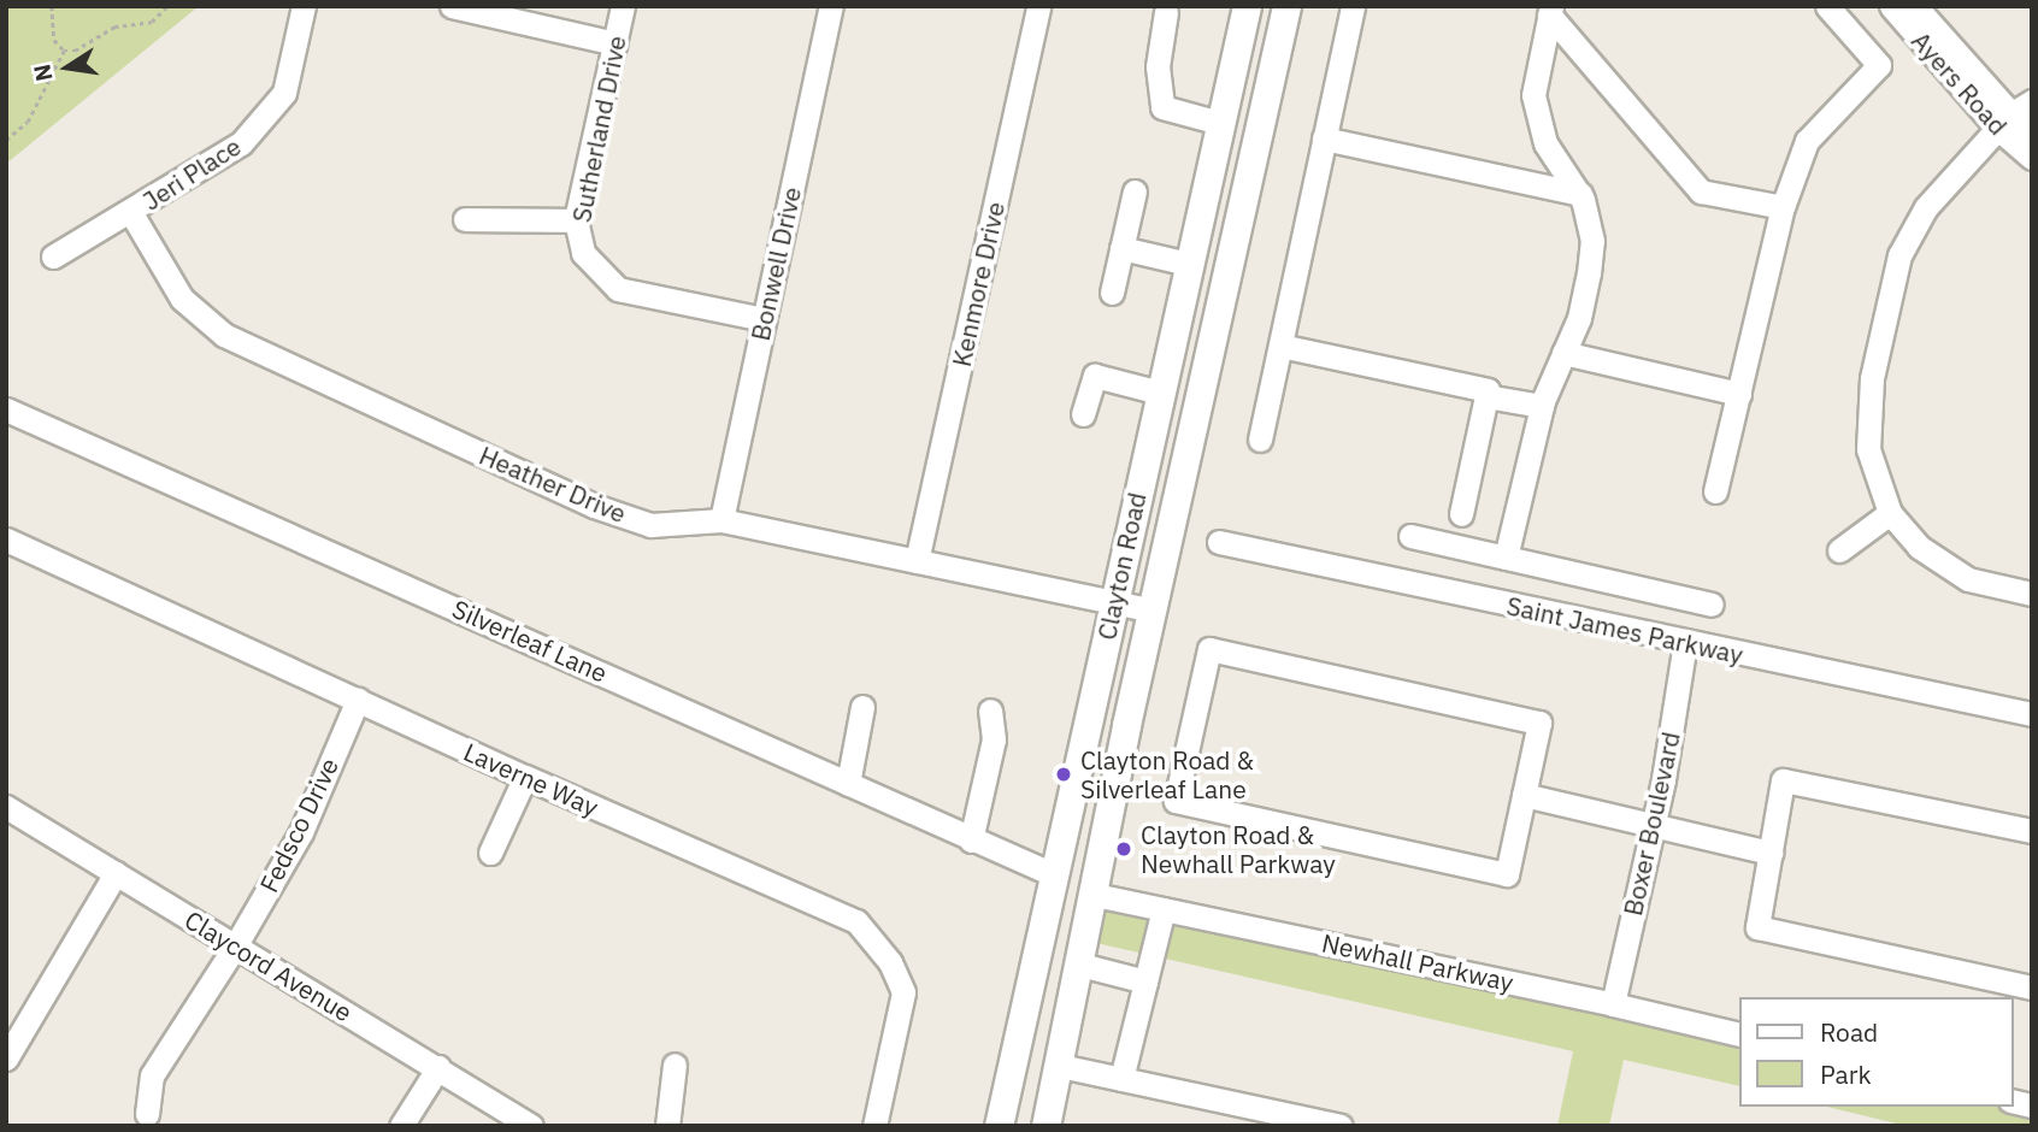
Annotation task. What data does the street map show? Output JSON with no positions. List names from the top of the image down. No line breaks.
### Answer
{"streets":{"main road":["Clayton Road"],"street":["Ayers Road","Sutherland Drive","Jeri Place","Bonwell Drive","Kenmore Drive","Heather Drive","Saint James Parkway","Silverleaf Lane","Laverne Way","Boxer Boulevard","Fedsco Drive","Newhall Parkway","Claycord Avenue"]},"crossings":[["Sutherland Drive","Bonwell Drive"],["Jeri Place","Heather Drive"],["Bonwell Drive","Heather Drive"],["Kenmore Drive","Heather Drive"],["Heather Drive","Clayton Road"],["Clayton Road","Silverleaf Lane"],["Clayton Road","Newhall Parkway"],["Saint James Parkway","Boxer Boulevard"],["Laverne Way","Fedsco Drive"],["Boxer Boulevard","Newhall Parkway"],["Fedsco Drive","Claycord Avenue"]],"places":["Clayton Road & Silverleaf Lane","Clayton Road & Newhall Parkway"],"legend":["Road","Park"],"north":"left"}
